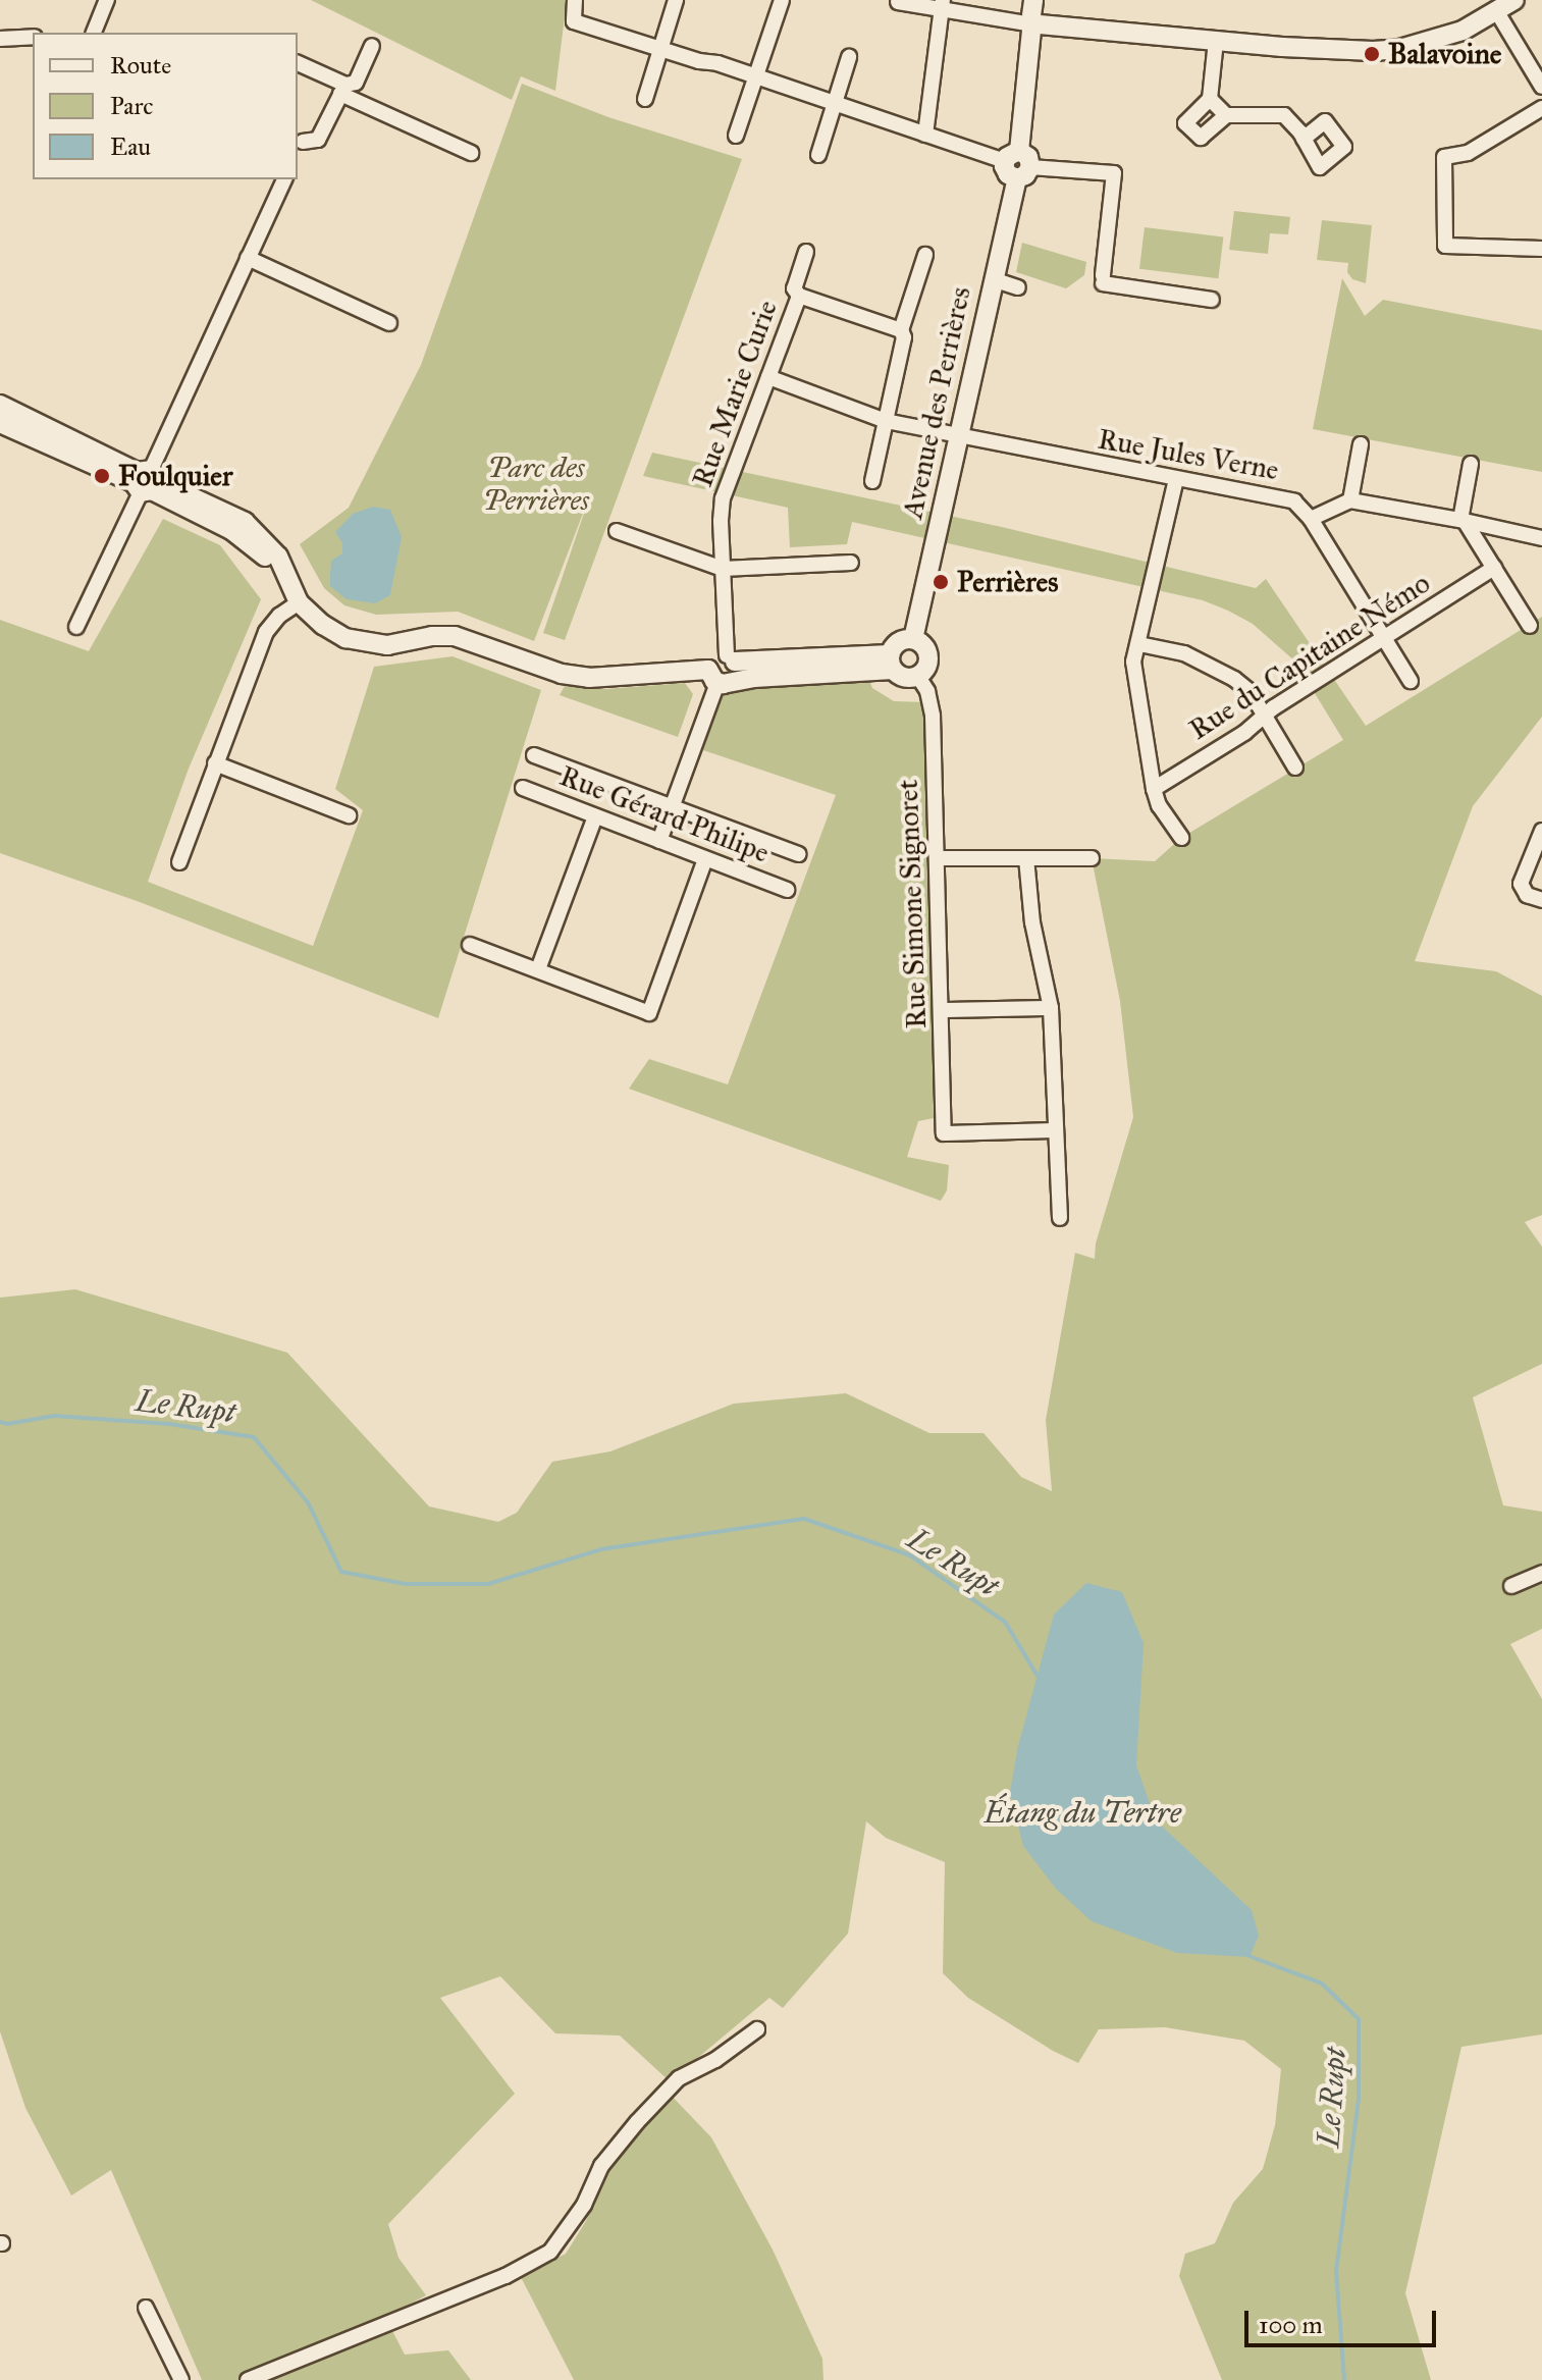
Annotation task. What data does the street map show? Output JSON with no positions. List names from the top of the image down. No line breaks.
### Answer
{"streets":{"street":["Rue Marie Curie","Avenue des Perrières","Rue Jules Verne","Rue du Capitaine Némo","Rue Gérard Philipe","Rue Simone Signoret"]},"crossings":[["Rue Marie Curie","Rue Jules Verne"],["Avenue des Perrières","Rue Jules Verne"],["Avenue des Perrières","Rue Simone Signoret"],["Rue Jules Verne","Rue du Capitaine Némo"]],"water":["Le Rupt","Étang du Tertre"],"parks":["Parc des Perrières"],"places":["Balavoine","Foulquier","Perrières"],"legend":["Route","Parc","Eau"],"scale_bar":"100 m"}
